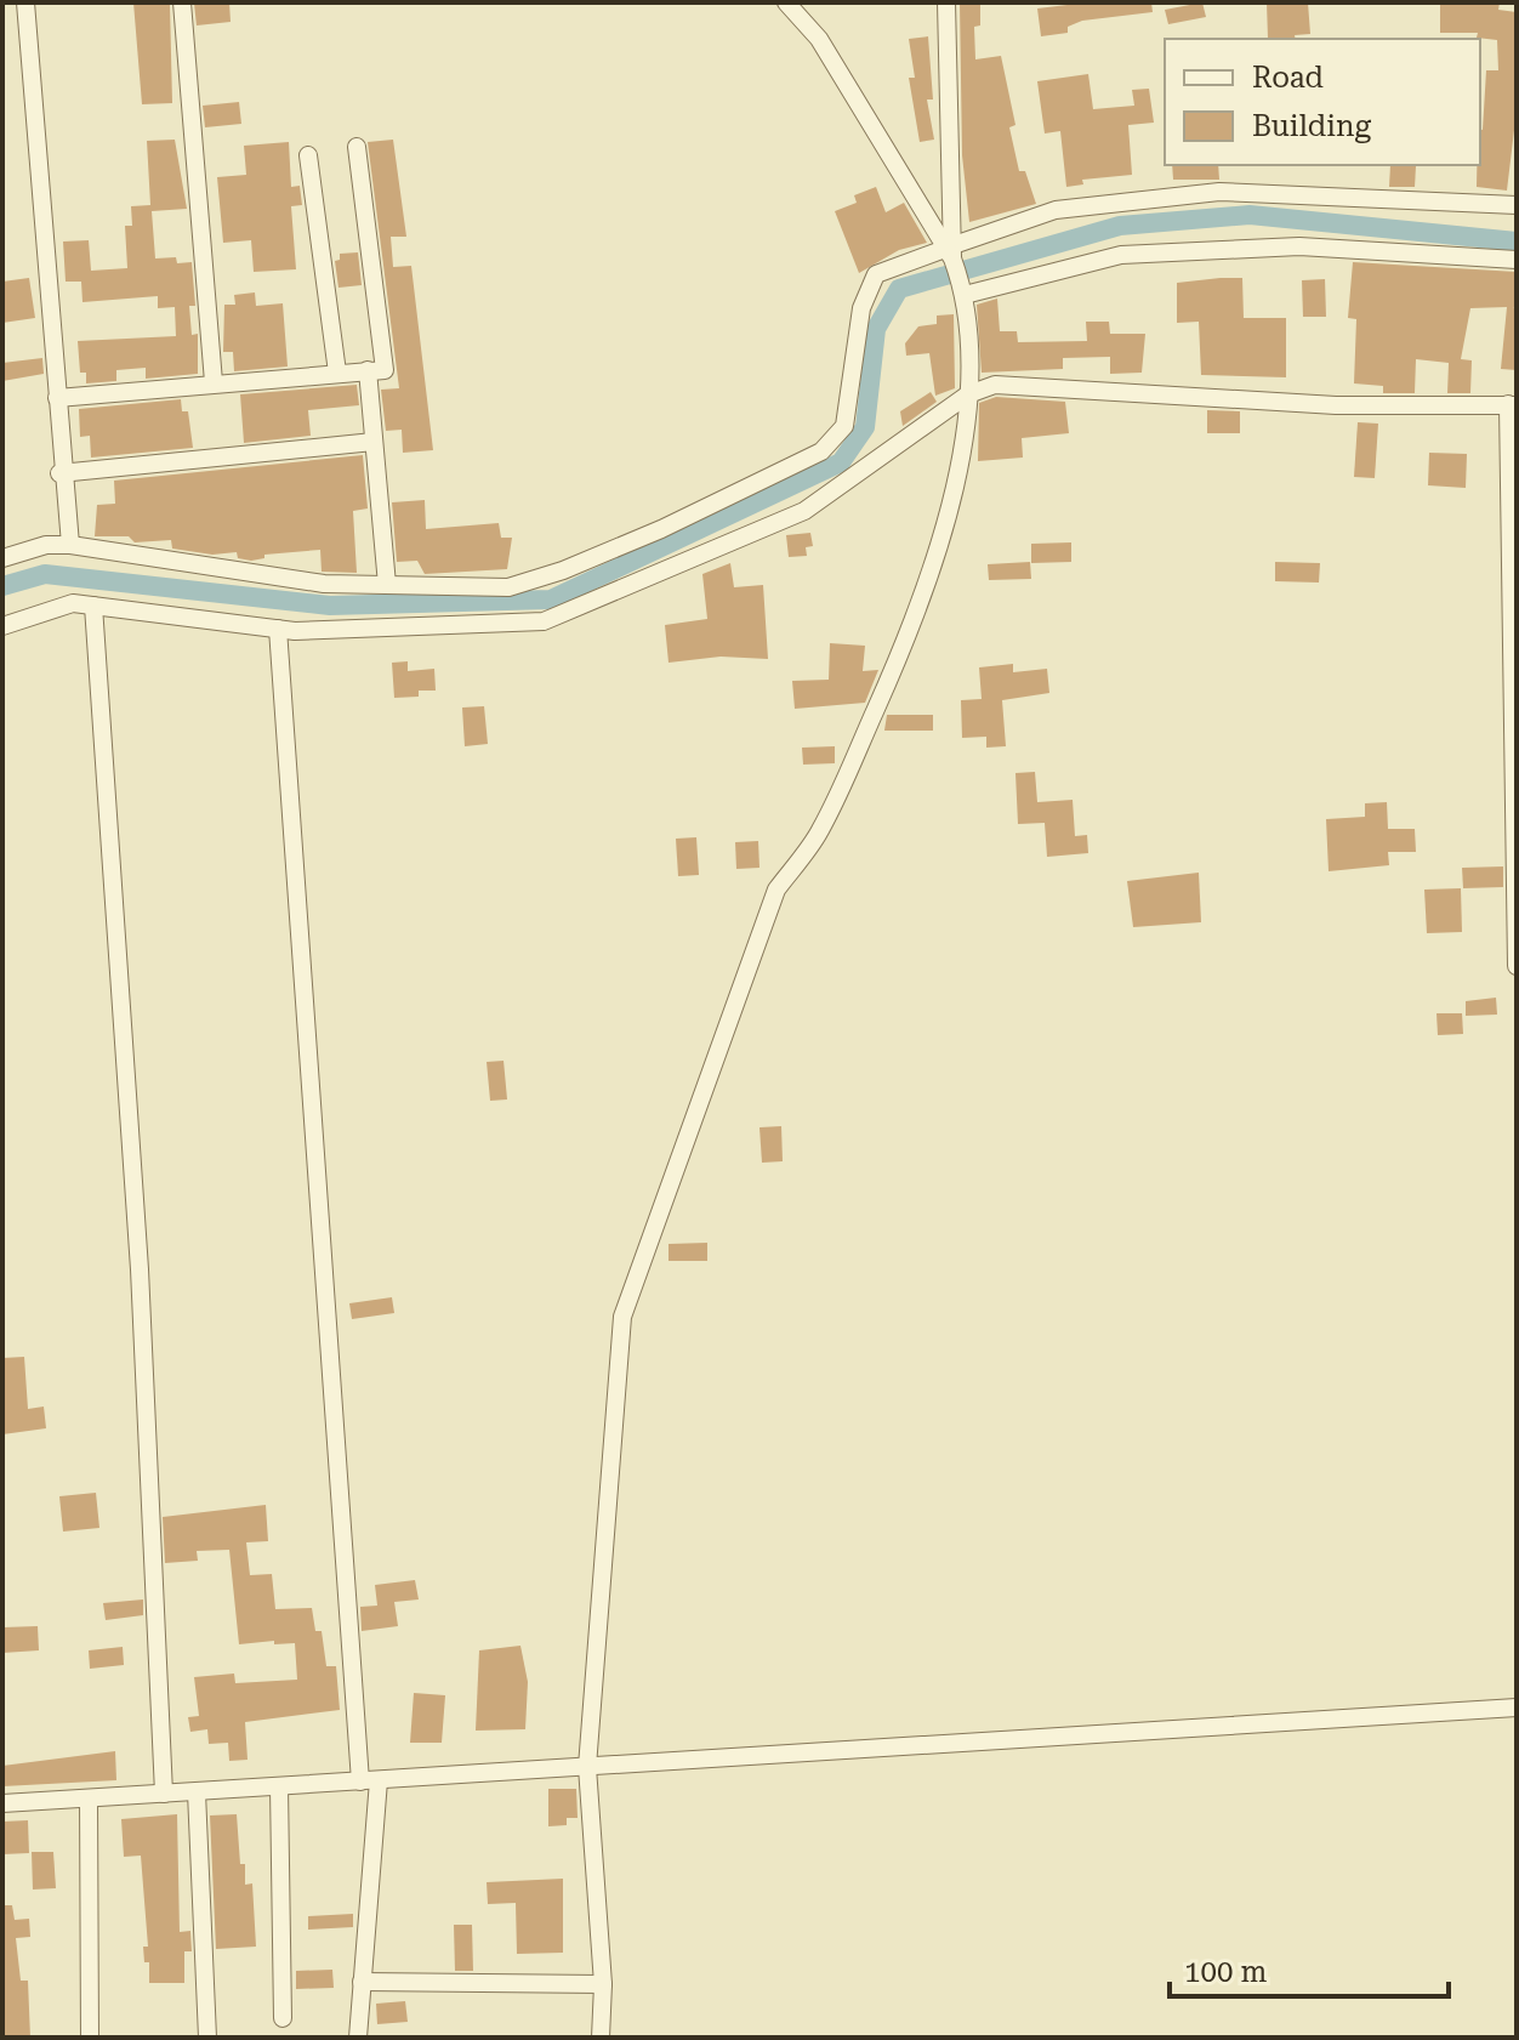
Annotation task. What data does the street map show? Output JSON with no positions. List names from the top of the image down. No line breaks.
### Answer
{"legend":["Road","Building"],"scale_bar":"100 m"}
